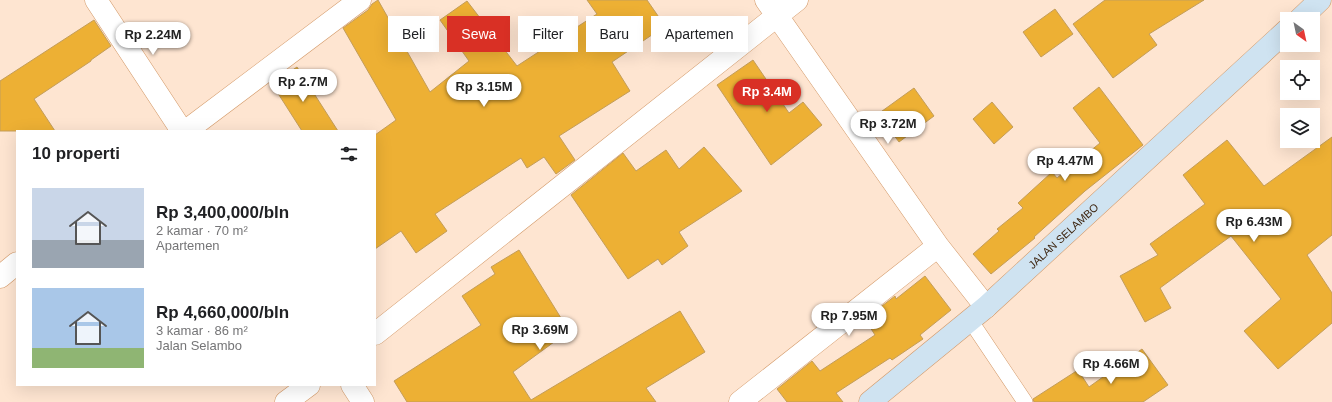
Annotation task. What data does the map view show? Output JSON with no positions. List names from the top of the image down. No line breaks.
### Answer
{"streets":{"street":["JALAN SELAMBO"]},"north":"bottom right","page":{"chip":["Beli","Sewa","Filter","Baru","Apartemen"],"price":["Rp 2.24M","Rp 2.7M","Rp 3.15M","Rp 3.4M","Rp 3.72M","Rp 4.47M","Rp 6.43M","Rp 7.95M","Rp 3.69M","Rp 4.66M"],"heading":"10 properti","list":[{"name":"Rp 3,400,000/bln","note":"2 kamar · 70 m² · Apartemen"},{"name":"Rp 4,660,000/bln","note":"3 kamar · 86 m² · Jalan Selambo"}]}}
